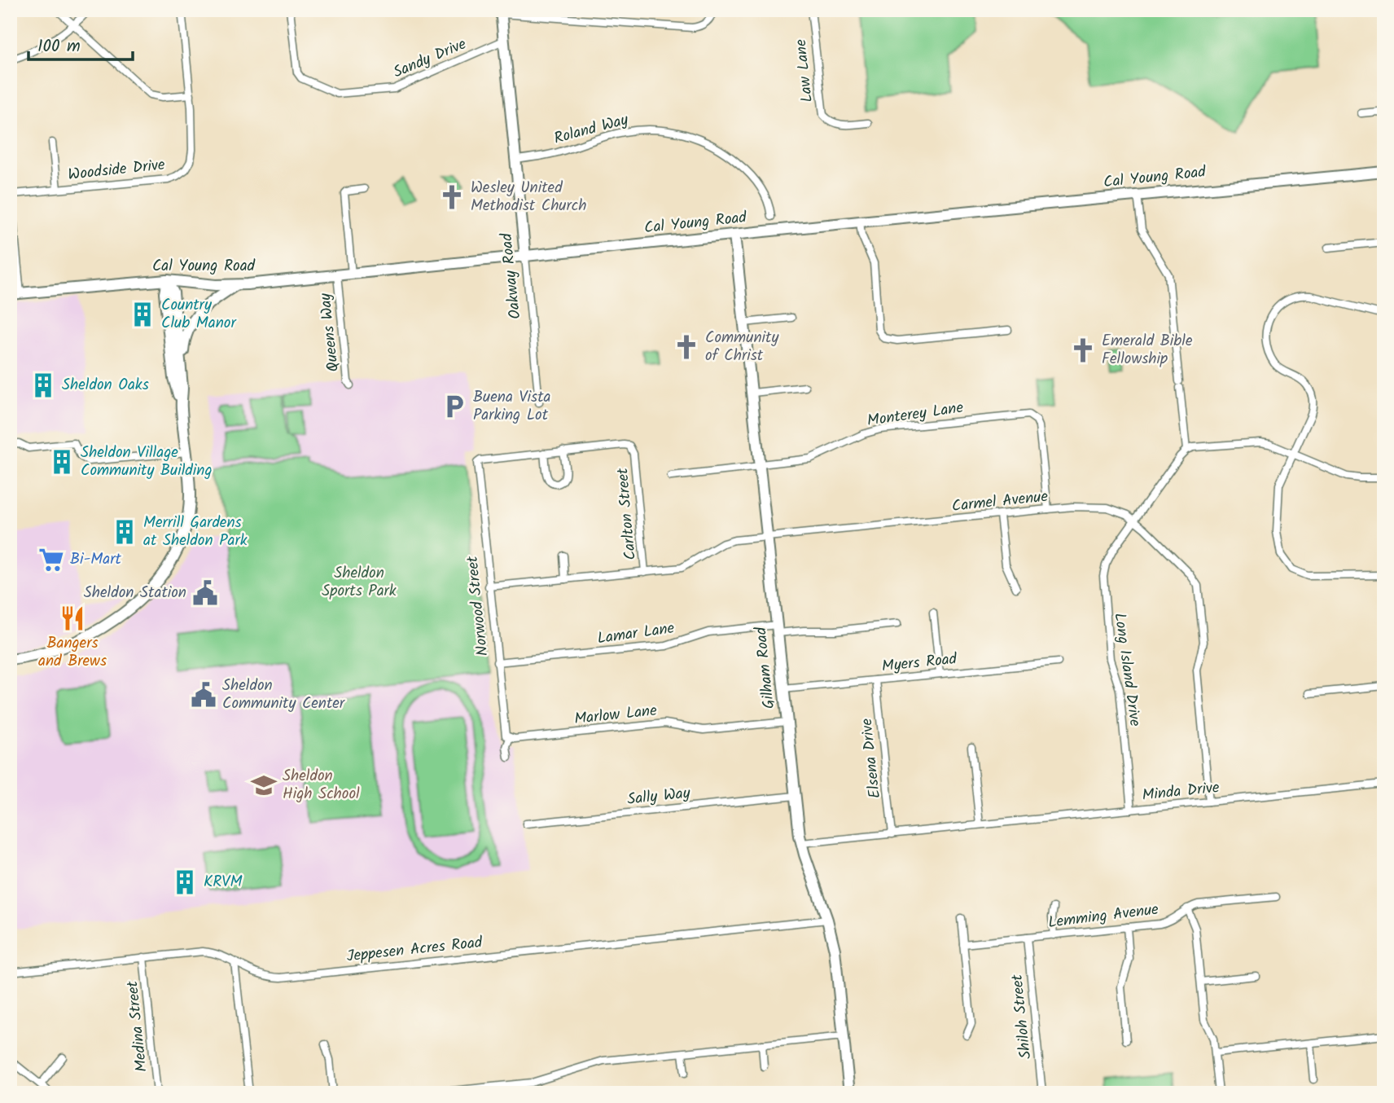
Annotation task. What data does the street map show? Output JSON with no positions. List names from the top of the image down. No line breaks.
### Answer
{"streets":{"main road":["Cal Young Road","Oakway Road","Gilham Road"],"street":["Sandy Drive","Law Lane","Roland Way","Woodside Drive","Queens Way","Monterey Lane","Carmel Avenue","Carlton Street","Norwood Street","Lamar Lane","Myers Road","Long Island Drive","Marlow Lane","Elsena Drive","Minda Drive","Sally Way","Lemming Avenue","Jeppesen Acres Road","Shiloh Street","Medina Street"]},"crossings":[["Sandy Drive","Oakway Road"],["Roland Way","Oakway Road"],["Woodside Drive","Cal Young Road"],["Cal Young Road","Oakway Road"],["Cal Young Road","Queens Way"],["Cal Young Road","Gilham Road"],["Monterey Lane","Carmel Avenue"],["Monterey Lane","Gilham Road"],["Carmel Avenue","Carlton Street"],["Carmel Avenue","Norwood Street"],["Carmel Avenue","Gilham Road"],["Carmel Avenue","Long Island Drive"],["Carmel Avenue","Minda Drive"],["Norwood Street","Lamar Lane"],["Norwood Street","Marlow Lane"],["Lamar Lane","Gilham Road"],["Myers Road","Gilham Road"],["Myers Road","Elsena Drive"],["Gilham Road","Marlow Lane"],["Gilham Road","Minda Drive"],["Gilham Road","Sally Way"],["Gilham Road","Jeppesen Acres Road"],["Long Island Drive","Minda Drive"],["Elsena Drive","Minda Drive"],["Lemming Avenue","Shiloh Street"],["Jeppesen Acres Road","Medina Street"]],"parks":["Sheldon Sports Park"],"places":{"church":["Wesley United Methodist Church","Community of Christ","Emerald Bible Fellowship"],"building":["Country Club Manor","Sheldon Oaks","Sheldon Village Community Building","Merrill Gardens at Sheldon Park","KRVM"],"parking":["Buena Vista Parking Lot"],"supermarket":["Bi-Mart"],"public building":["Sheldon Station","Sheldon Community Center"],"restaurant":["Bangers and Brews"],"school or university":["Sheldon High School"]},"scale_bar":"100 m"}
